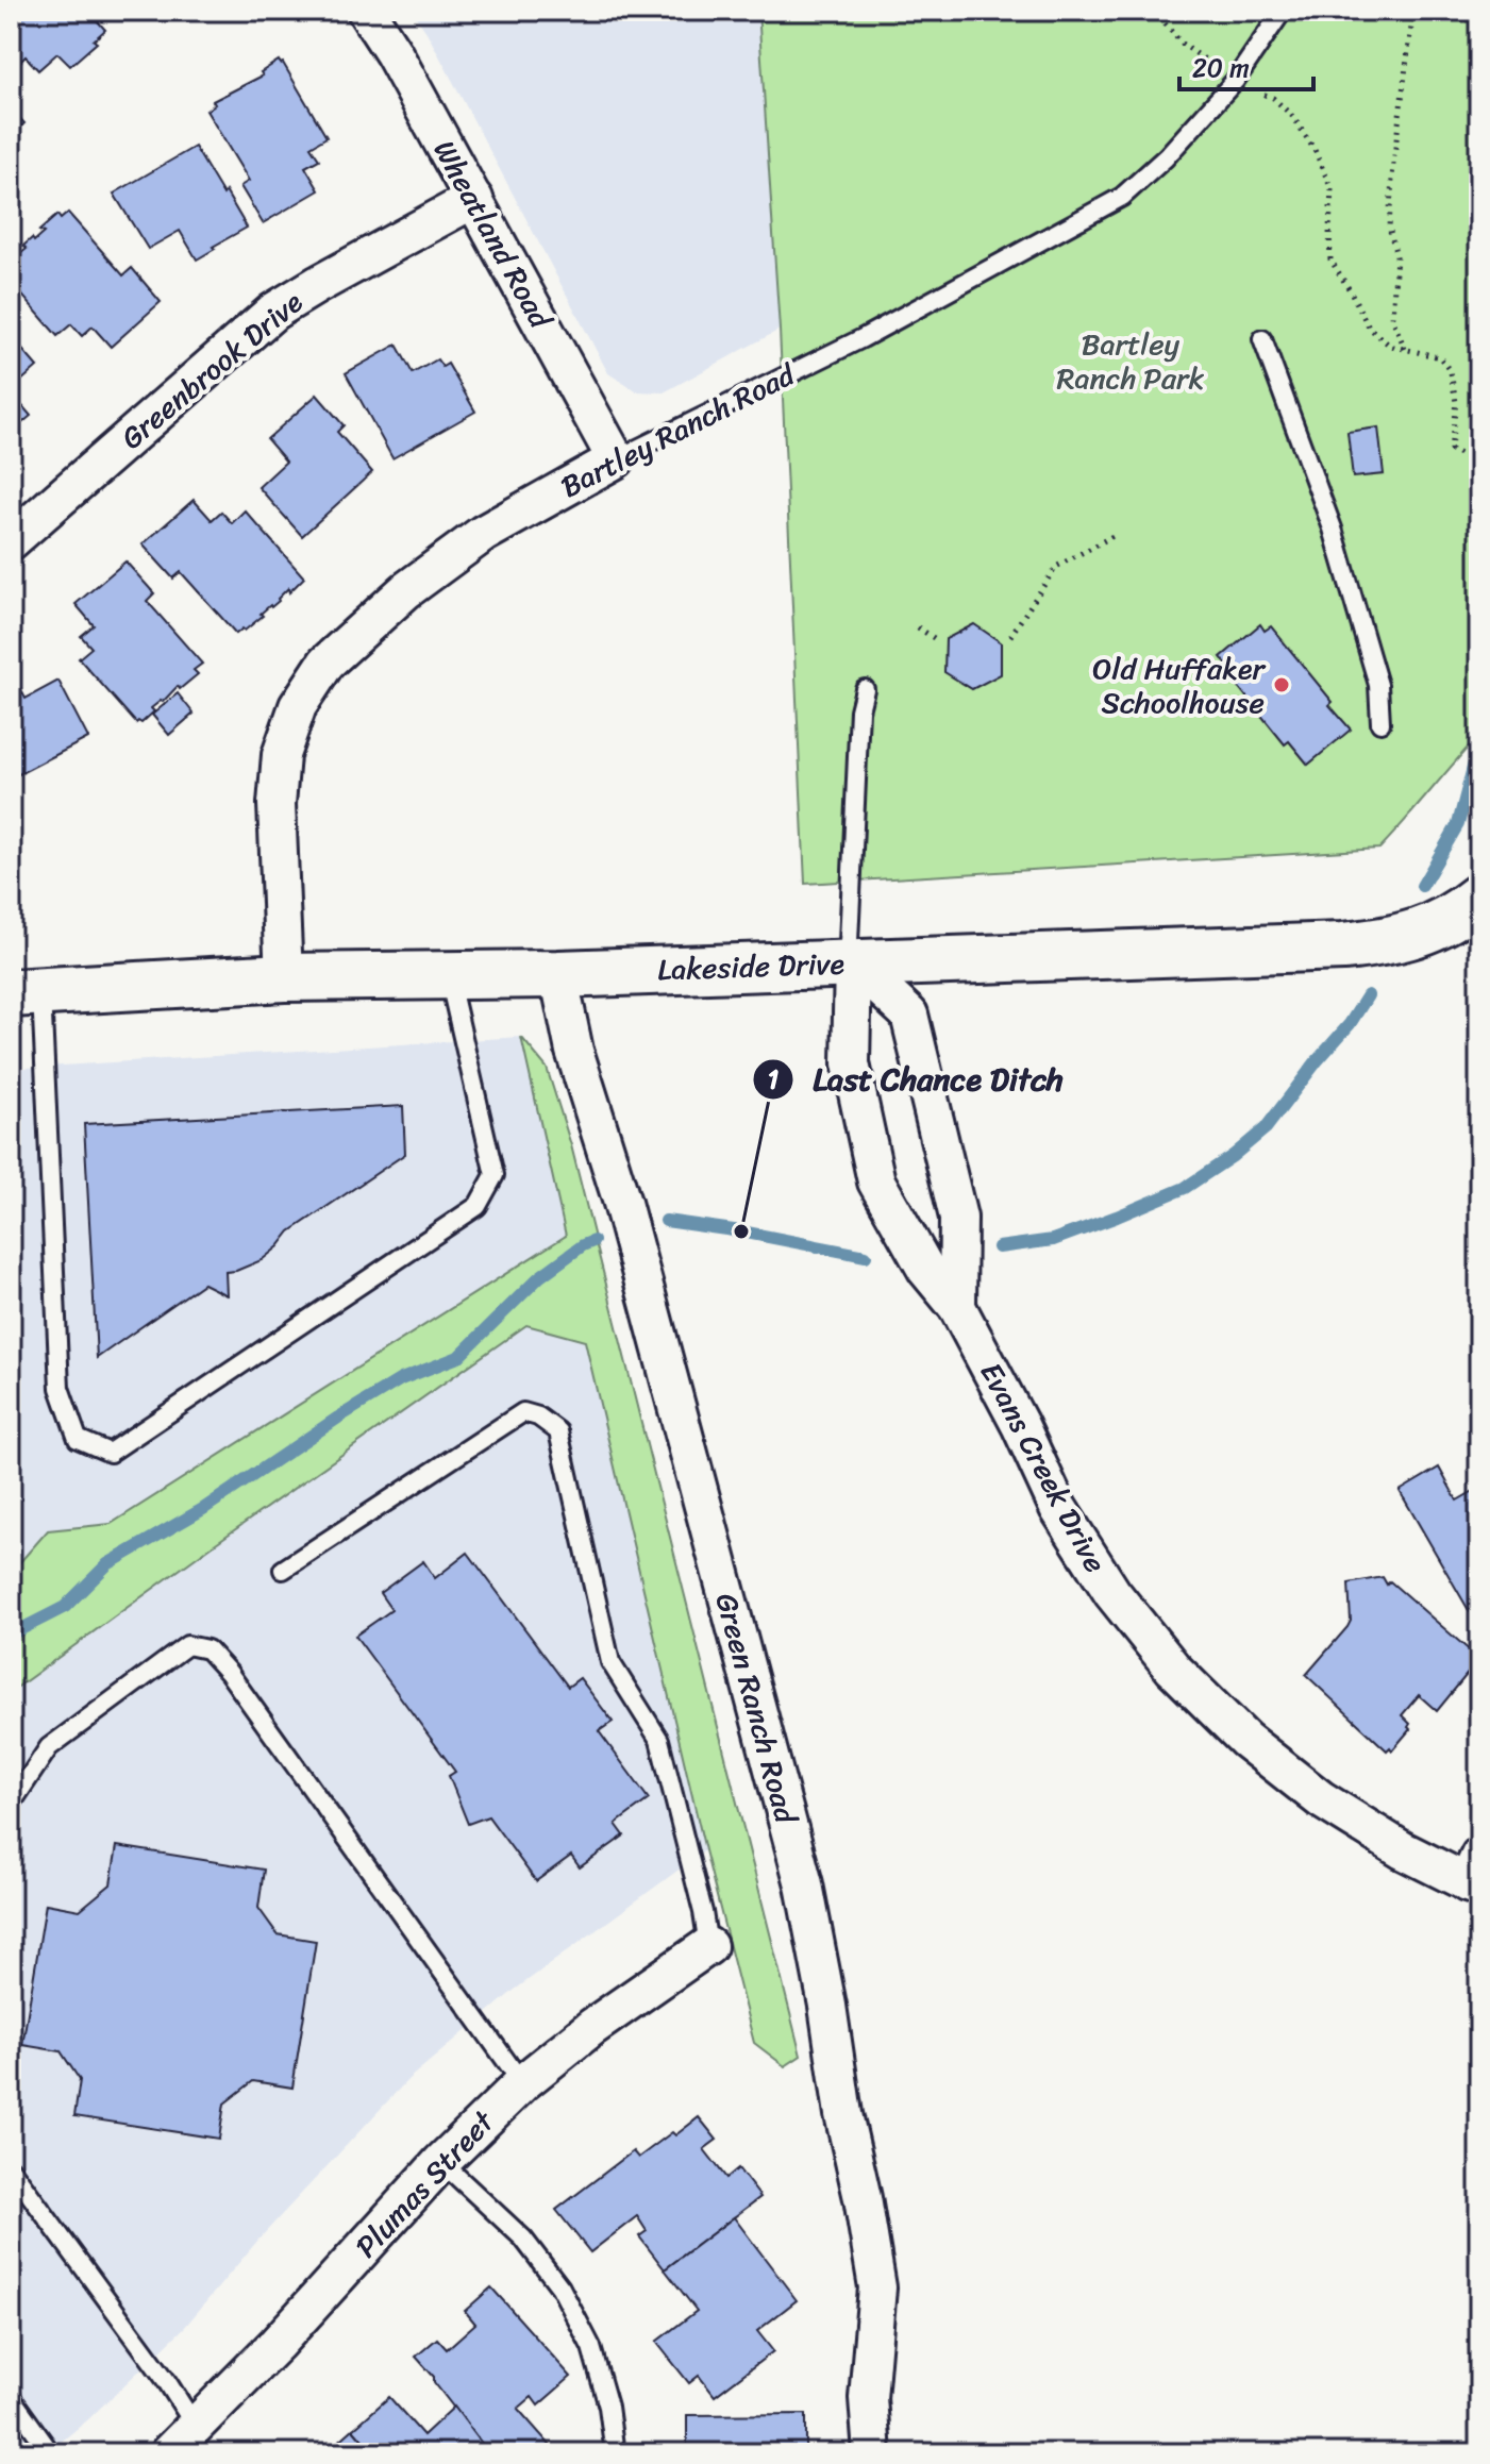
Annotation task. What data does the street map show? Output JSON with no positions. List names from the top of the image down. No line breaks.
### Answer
{"streets":{"street":["Wheatland Road","Greenbrook Drive","Bartley Ranch Road","Lakeside Drive","Evans Creek Drive","Green Ranch Road","Plumas Street"]},"crossings":[["Wheatland Road","Greenbrook Drive"],["Wheatland Road","Bartley Ranch Road"],["Bartley Ranch Road","Lakeside Drive"],["Lakeside Drive","Evans Creek Drive"],["Lakeside Drive","Green Ranch Road"]],"parks":["Bartley Ranch Park"],"places":["Old Huffaker Schoolhouse","Last Chance Ditch"],"scale_bar":"20 m"}
